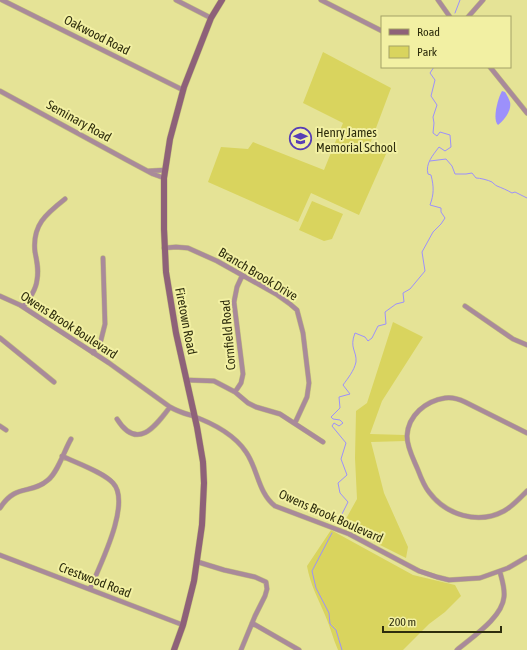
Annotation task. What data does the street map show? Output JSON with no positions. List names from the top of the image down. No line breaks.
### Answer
{"streets":{"street":["Oakwood Road","Seminary Road","Branch Brook Drive","Firetown Road","Owens Brook Boulevard","Cornfield Road","Crestwood Road"]},"crossings":[["Oakwood Road","Firetown Road"],["Seminary Road","Firetown Road"],["Branch Brook Drive","Firetown Road"],["Branch Brook Drive","Cornfield Road"],["Firetown Road","Owens Brook Boulevard"],["Firetown Road","Crestwood Road"]],"places":{"school or university":["Henry James Memorial School"]},"legend":["Road","Park"],"scale_bar":"200 m"}
